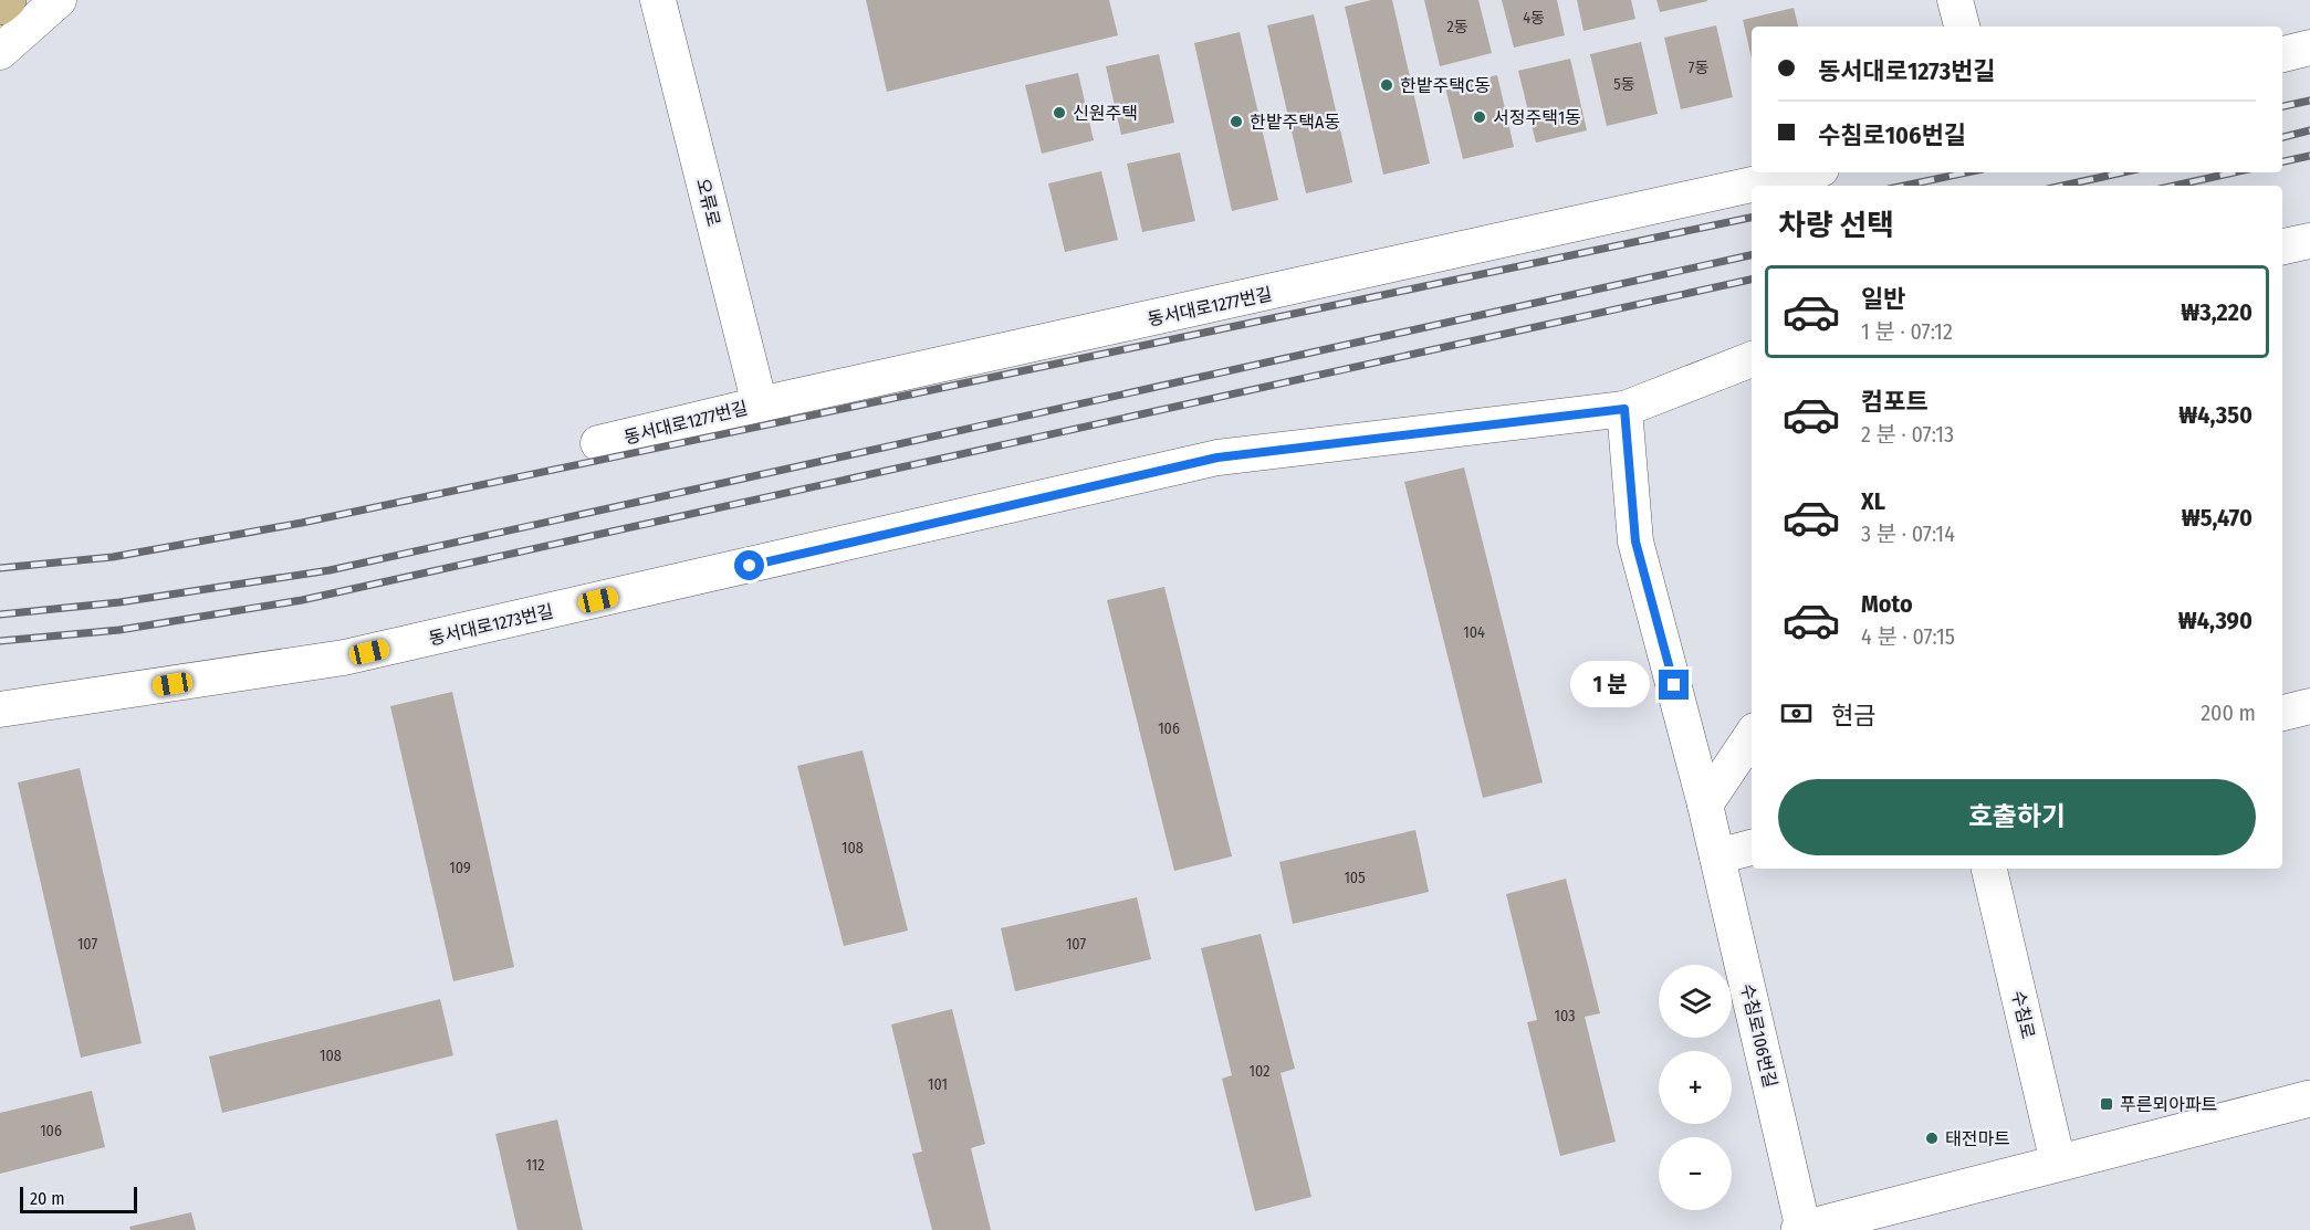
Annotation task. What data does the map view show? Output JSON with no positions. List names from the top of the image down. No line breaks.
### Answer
{"streets":{"street":["오류로","동서대로1277번길","동서대로1273번길","수침로","수침로106번길"]},"crossings":[["오류로","동서대로1277번길"],["동서대로1273번길","수침로106번길"]],"places":{"other":["한밭주택C동","신원주택","서정주택1동","한밭주택A동","태전마트"],"transit":["푸른뫼아파트"]},"house_numbers":["4동","2동","7동","5동","104","106","108","109","105","107","107","103","108","102","101","106","112"],"scale_bar":"20 m","page":{"banner":["동서대로1273번길","수침로106번길"],"heading":"차량 선택","list":[{"name":"일반","note":"1 분 · 07:12","value":"₩3,220"},{"name":"컴포트","note":"2 분 · 07:13","value":"₩4,350"},{"name":"XL","note":"3 분 · 07:14","value":"₩5,470"},{"name":"Moto","note":"4 분 · 07:15","value":"₩4,390"}],"bubble":"1 분","pay":["현금","200 m"],"buttons":"호출하기","map_buttons":["+","−"],"scale":"20 m"}}
